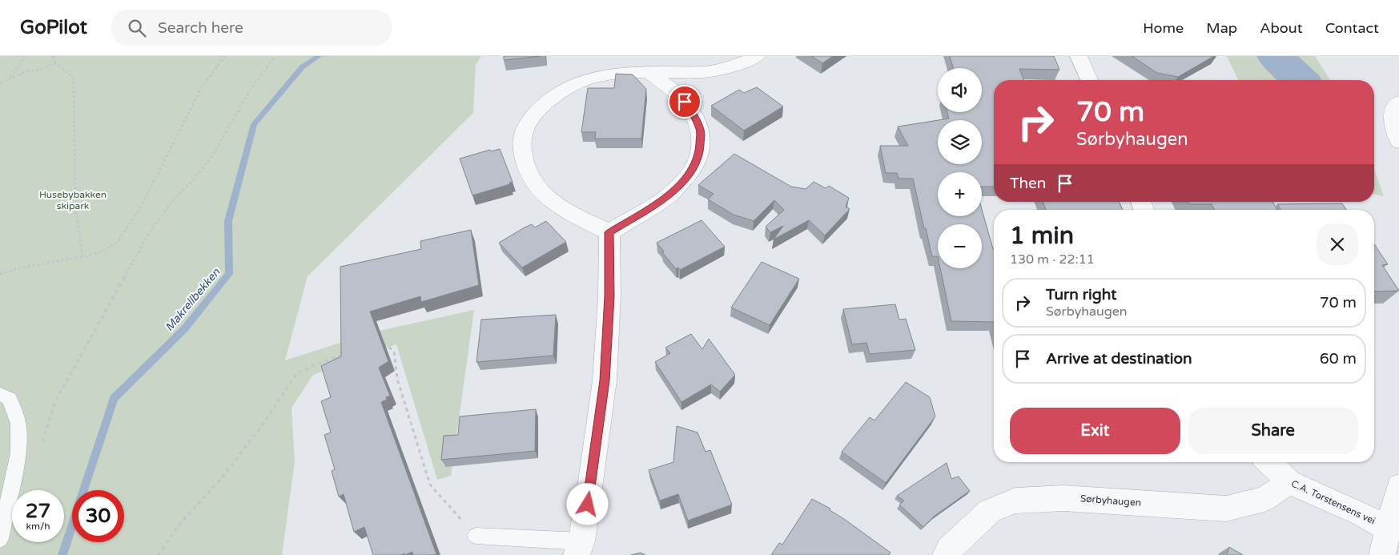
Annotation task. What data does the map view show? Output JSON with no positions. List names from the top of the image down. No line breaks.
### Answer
{"streets":{"street":["Sørbyhaugen","C.A. Torstensens vei"]},"crossings":[["Sørbyhaugen","C.A. Torstensens vei"]],"water":["Makrellbekken"],"parks":["Husebybakken skipark"],"page":{"header":"GoPilot","search":"Search here","nav":["Home","Map","About","Contact"],"map_buttons":["+","−"],"turn":["70 m","Sørbyhaugen"],"then":"Then","heading":["1 min","130 m · 22:11"],"list":[{"name":"Turn right","note":"Sørbyhaugen","value":"70 m"},{"name":"Arrive at destination","value":"60 m"}],"buttons":["Exit","Share"],"speed":"27 km/h","limit":"30"}}
